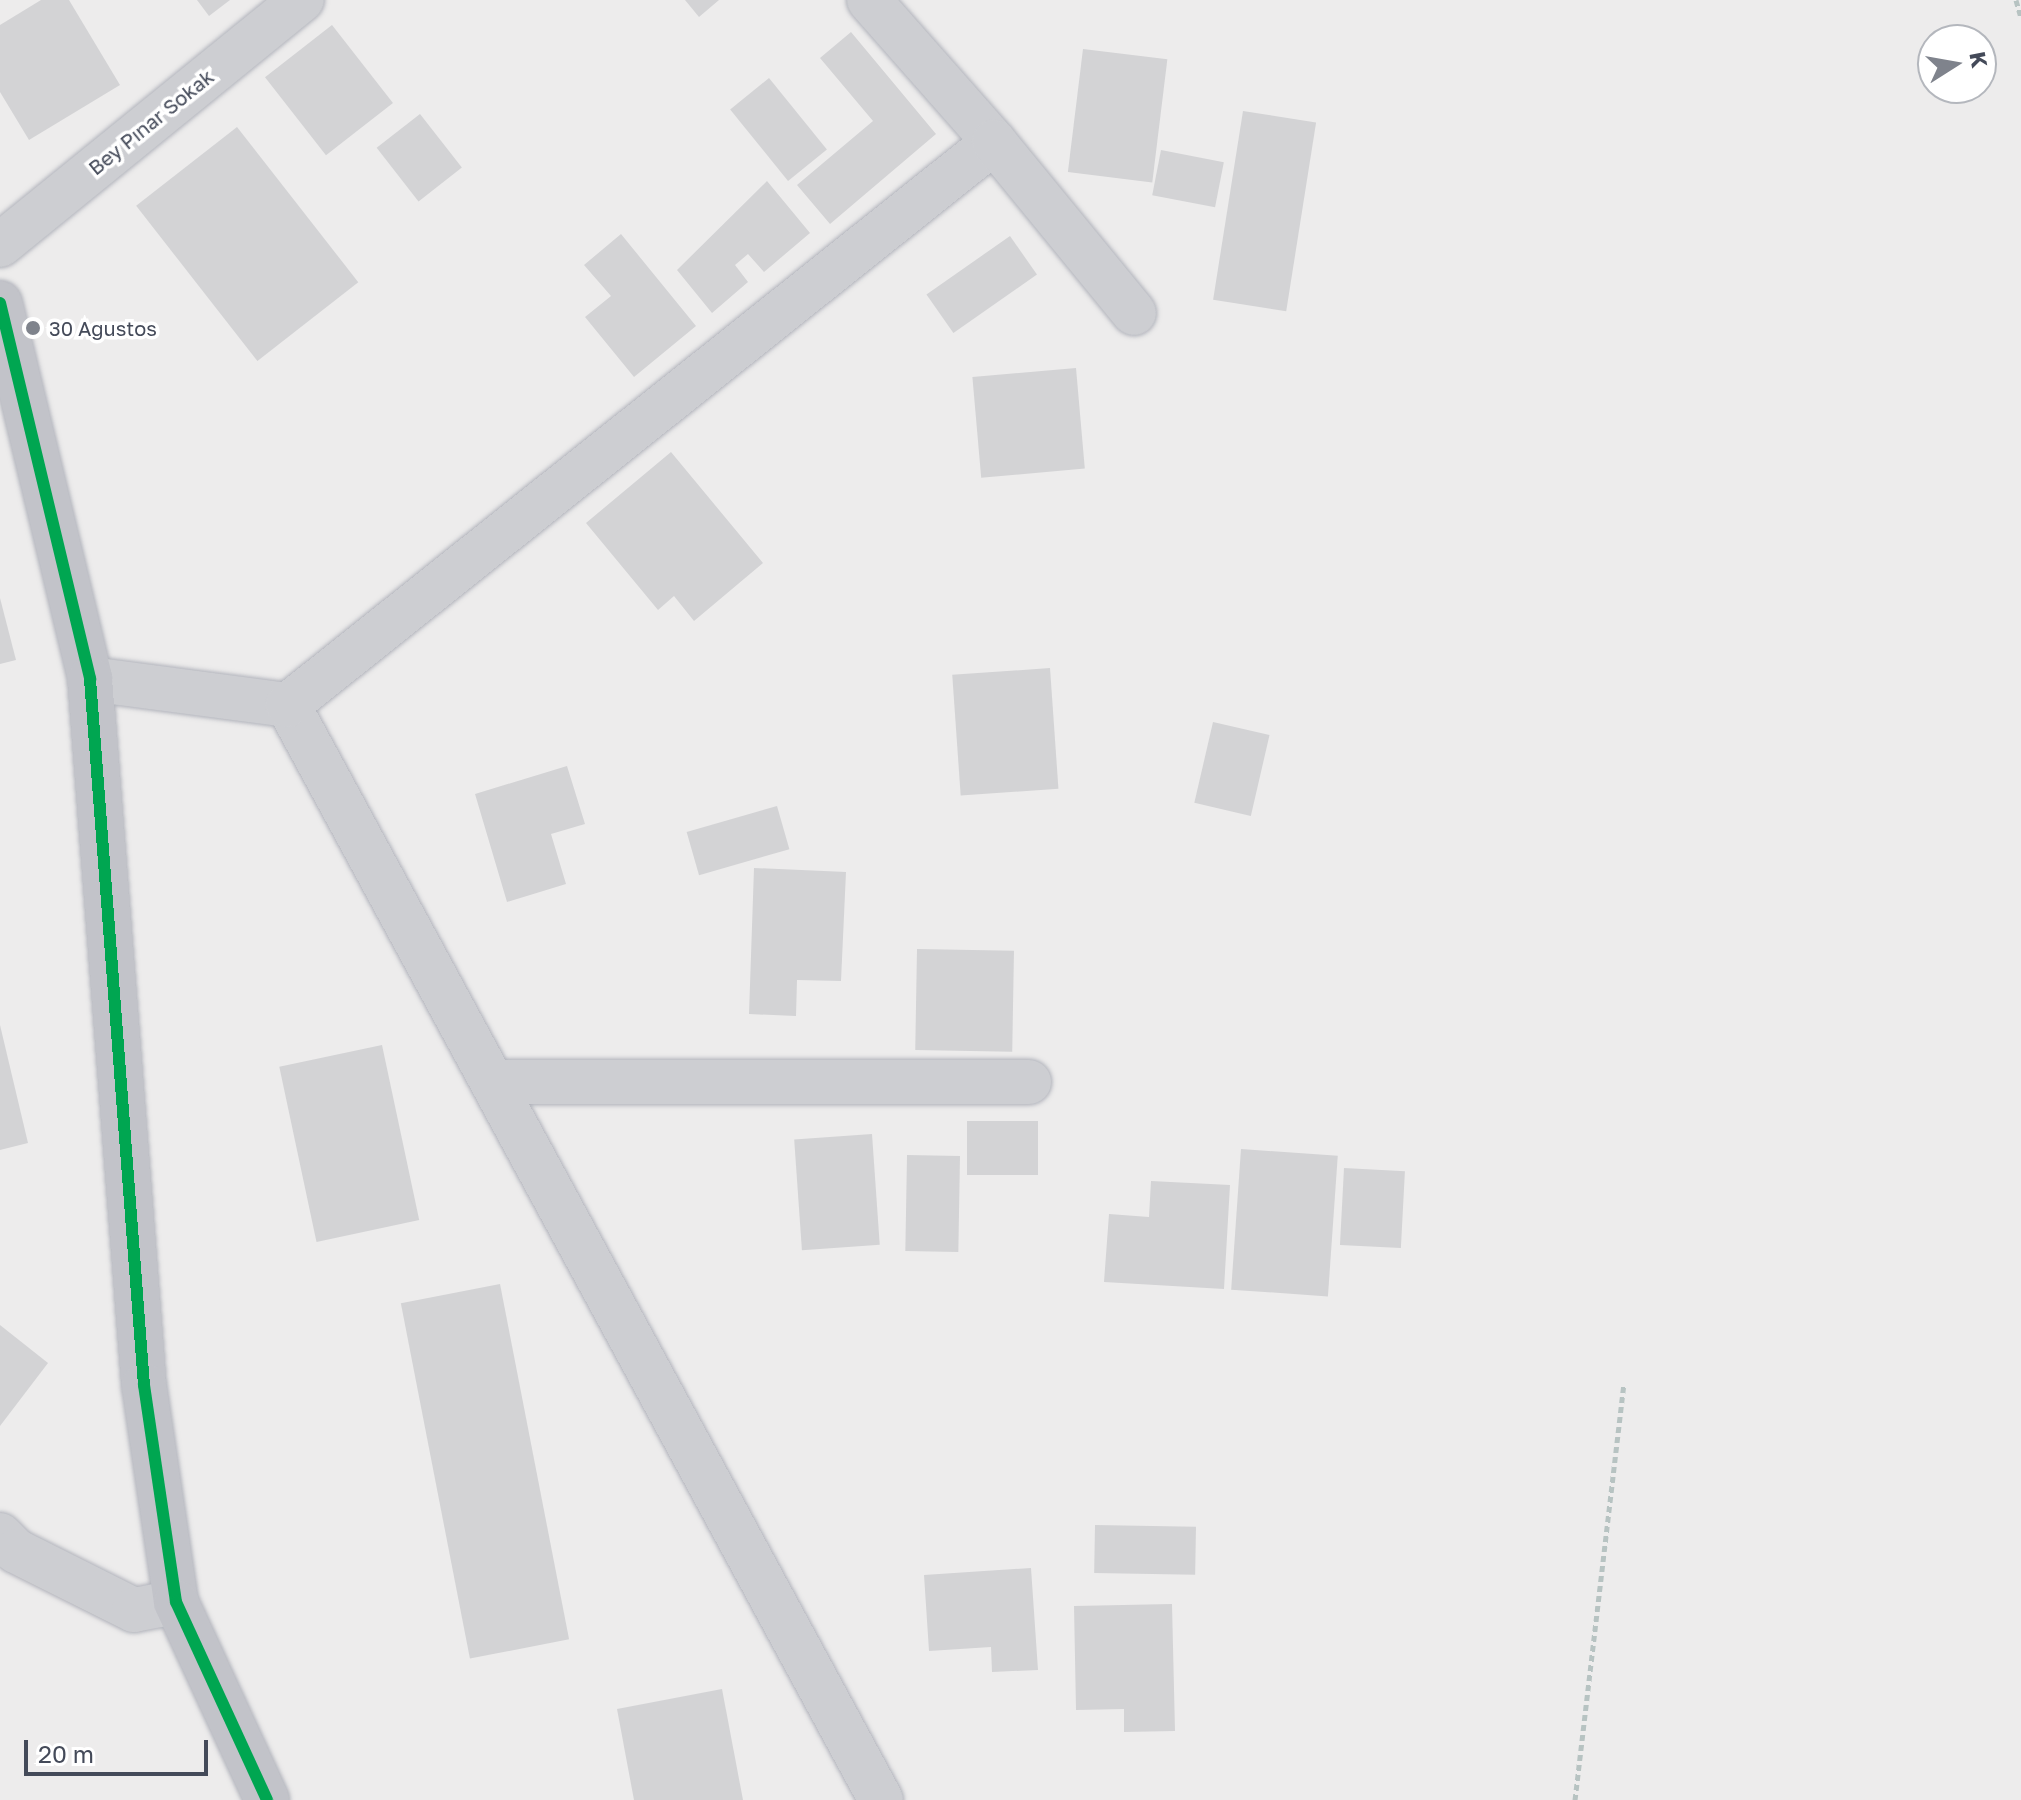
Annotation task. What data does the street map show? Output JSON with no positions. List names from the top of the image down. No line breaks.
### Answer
{"streets":{"street":["Bey Pınar Sokak"]},"places":["30 Ağustos"],"scale_bar":"20 m","north":"right"}
